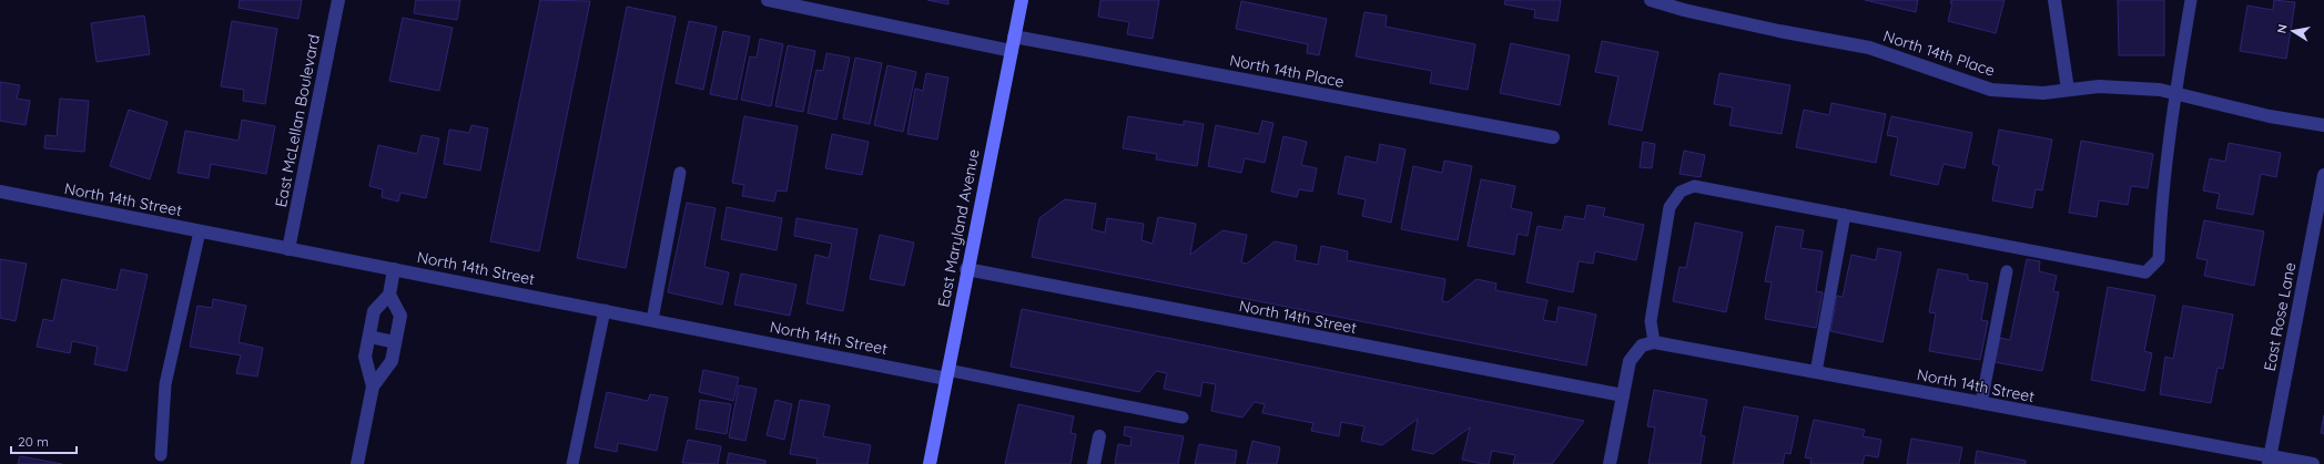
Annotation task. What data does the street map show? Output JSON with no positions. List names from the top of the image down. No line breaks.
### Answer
{"streets":{"street":["North 14th Place","East McLellan Boulevard","North 14th Street","East Maryland Avenue","East Rose Lane"]},"crossings":[["North 14th Place","East Maryland Avenue"],["East McLellan Boulevard","North 14th Street"],["North 14th Street","East Maryland Avenue"],["North 14th Street","East Rose Lane"]],"scale_bar":"20 m","north":"left"}
